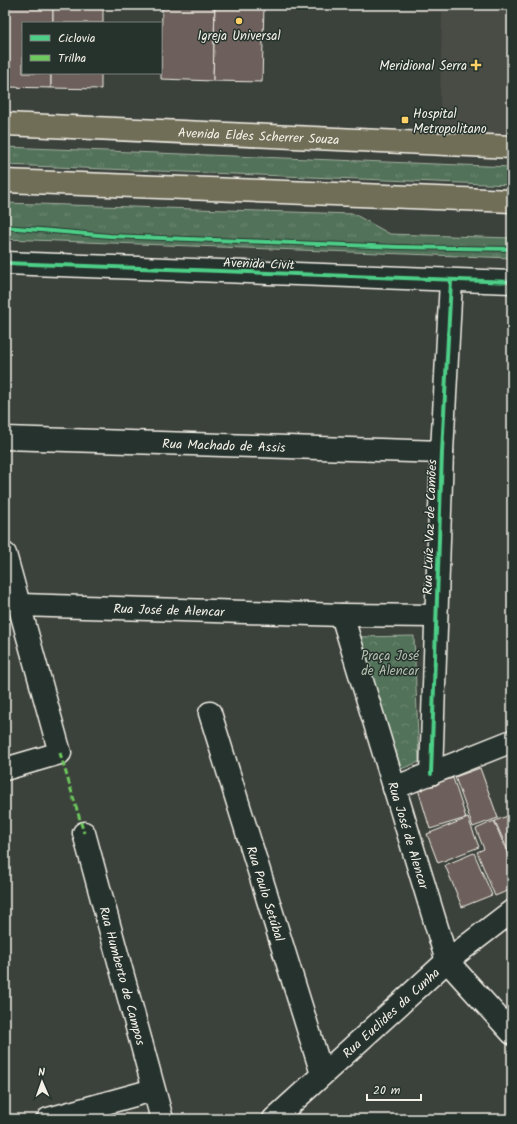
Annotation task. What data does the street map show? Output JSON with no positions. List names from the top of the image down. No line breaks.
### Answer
{"streets":{"main road":["Avenida Eldes Scherrer Souza"],"street":["Avenida Civit","Rua Machado de Assis","Rua Luíz Vaz de Camões","Rua José de Alencar","Rua Paulo Setúbal","Rua Humberto de Campos","Rua Euclides da Cunha"]},"crossings":[["Avenida Civit","Rua Luíz Vaz de Camões"],["Rua Machado de Assis","Rua Luíz Vaz de Camões"],["Rua Luíz Vaz de Camões","Rua José de Alencar"],["Rua José de Alencar","Rua Euclides da Cunha"],["Rua Paulo Setúbal","Rua Euclides da Cunha"]],"parks":["Praça José de Alencar"],"places":{"other":["Igreja Universal"],"health":["Meridional Serra"],"transit":["Hospital Metropolitano"]},"legend":["Ciclovia","Trilha"],"scale_bar":"20 m","north":"top"}
